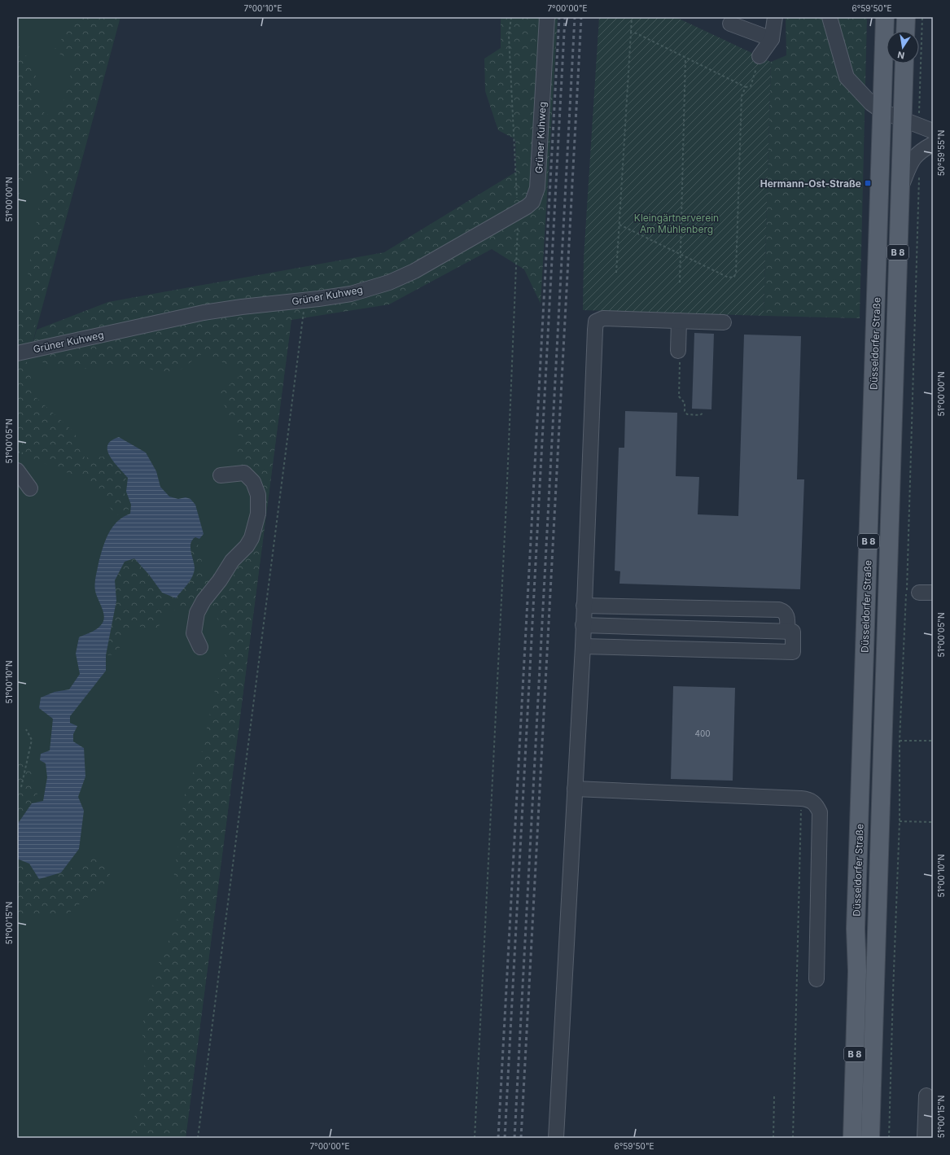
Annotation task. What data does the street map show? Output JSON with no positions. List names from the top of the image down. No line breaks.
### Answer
{"streets":{"main road":["B 8","Düsseldorfer Straße"],"street":["Grüner Kuhweg"]},"parks":["Kleingärtnerverein Am Mühlenberg"],"places":{"transit":["Hermann-Ost-Straße"]},"house_numbers":["400"],"north":"bottom","coordinates":["7°00'10\"E","7°00'00\"E","6°59'50\"E","50°59'55\"N","51°00'00\"N","51°00'05\"N","51°00'10\"N","51°00'15\"N"]}
